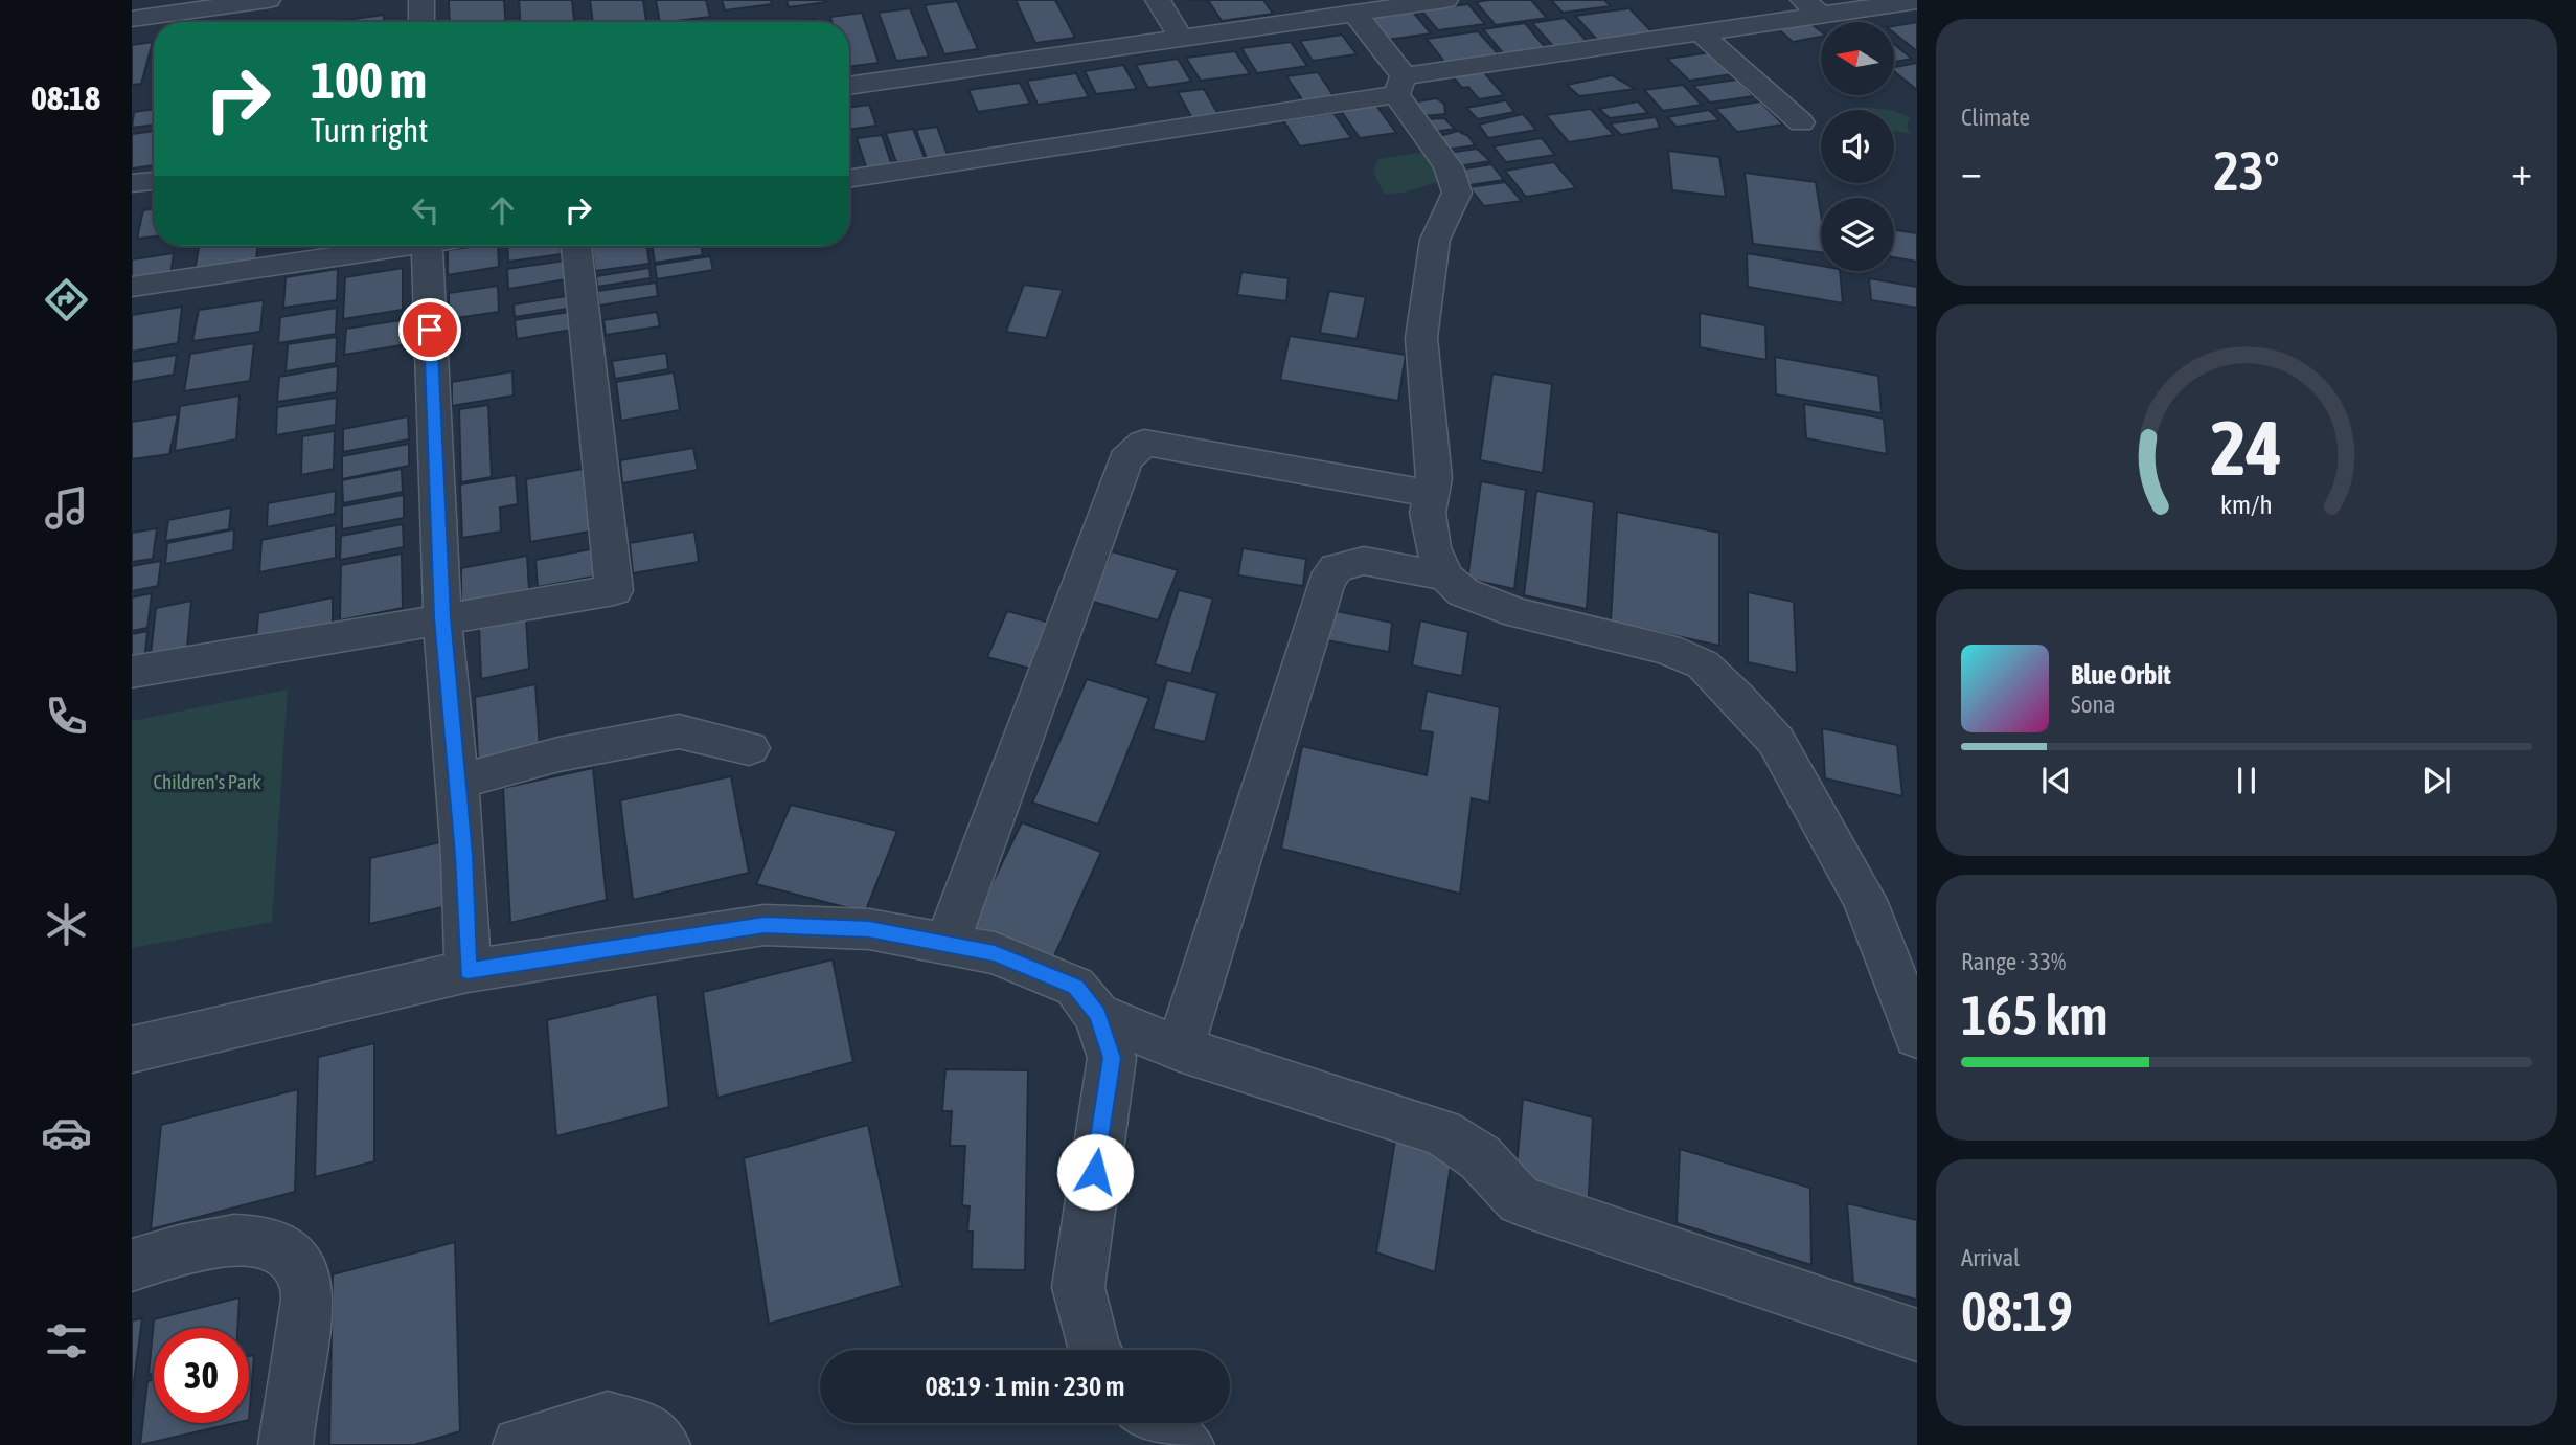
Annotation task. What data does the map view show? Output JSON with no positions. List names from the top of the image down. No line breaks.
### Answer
{"parks":["Children's Park"],"north":"left","page":{"tabs":"08:18","tile":["Climate",["Range · 33%","165 km"],["Arrival","08:19"]],"turn":["100 m","Turn right"],"heat":["−","23°","+"],"song":["Blue Orbit","Sona"],"limit":"30","trip":"08:19 · 1 min · 230 m","gauge":["24","km/h"]}}
